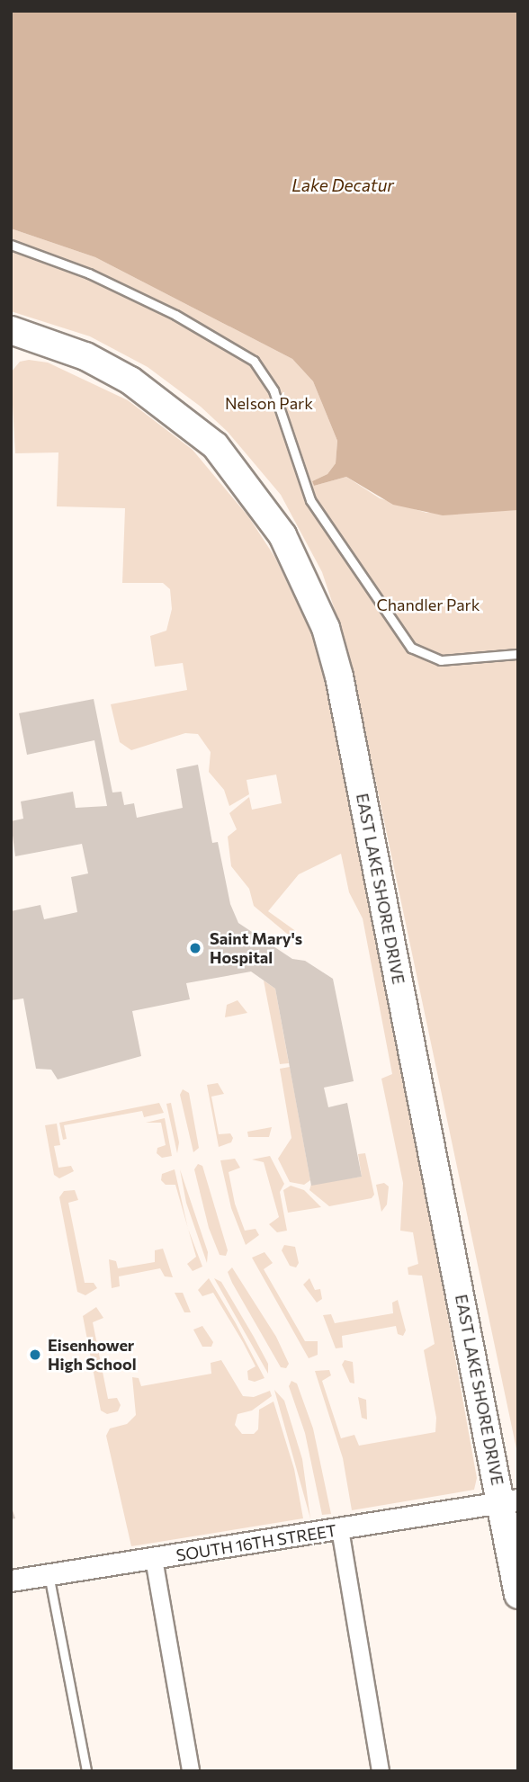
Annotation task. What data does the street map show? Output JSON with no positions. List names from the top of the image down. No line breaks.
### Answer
{"streets":{"main road":["EAST LAKE SHORE DRIVE"],"street":["SOUTH 16TH STREET"]},"crossings":[["EAST LAKE SHORE DRIVE","SOUTH 16TH STREET"]],"water":["Lake Decatur"],"parks":["Nelson Park","Chandler Park"],"places":["Saint Mary's Hospital","Eisenhower High School"]}
